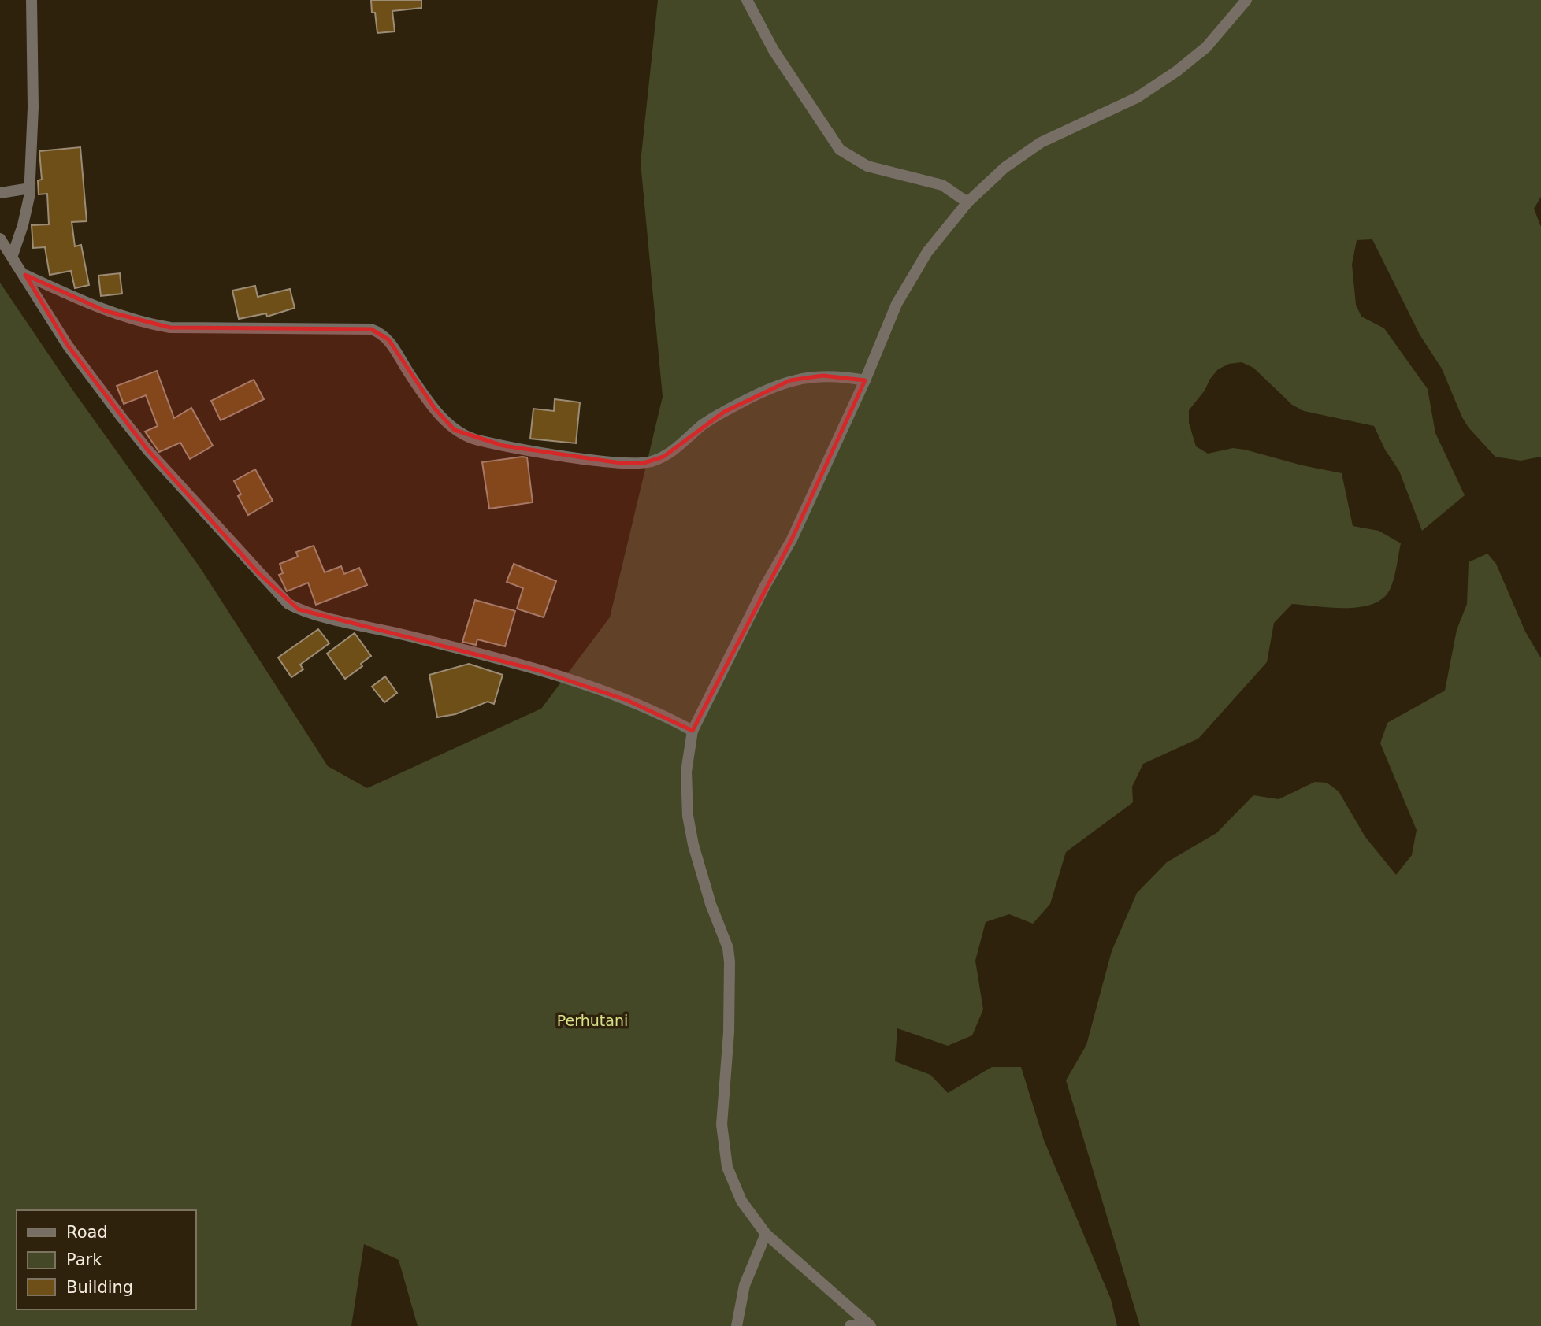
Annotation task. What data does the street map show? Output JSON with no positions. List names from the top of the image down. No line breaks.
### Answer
{"parks":["Perhutani"],"legend":["Road","Park","Building"]}
